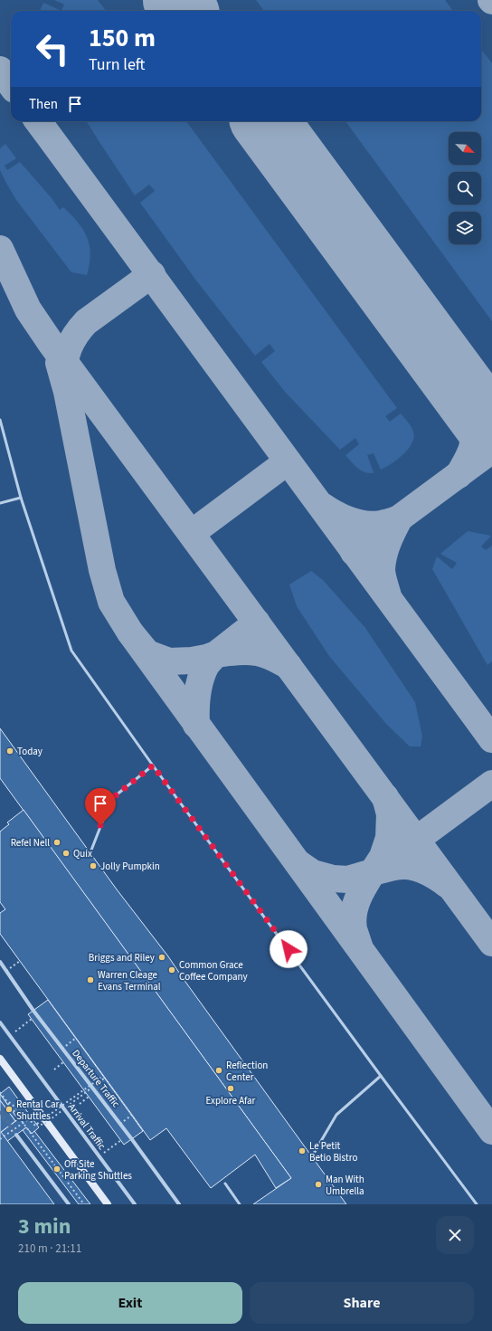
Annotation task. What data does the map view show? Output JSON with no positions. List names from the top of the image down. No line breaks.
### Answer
{"streets":{"street":["Departure Traffic","Arrival Traffic"]},"places":["Today","Refel Nell","Quix","Jolly Pumpkin","Briggs and Riley","Common Grace Coffee Company","Warren Cleage Evans Terminal","Reflection Center","Explore Afar","Rental Car Shuttles","Le Petit Betio Bistro","Off Site Parking Shuttles","Man With Umbrella"],"north":"bottom right","page":{"turn":["150 m","Turn left"],"then":"Then","heading":["3 min","210 m · 21:11"],"buttons":["Exit","Share"]}}
